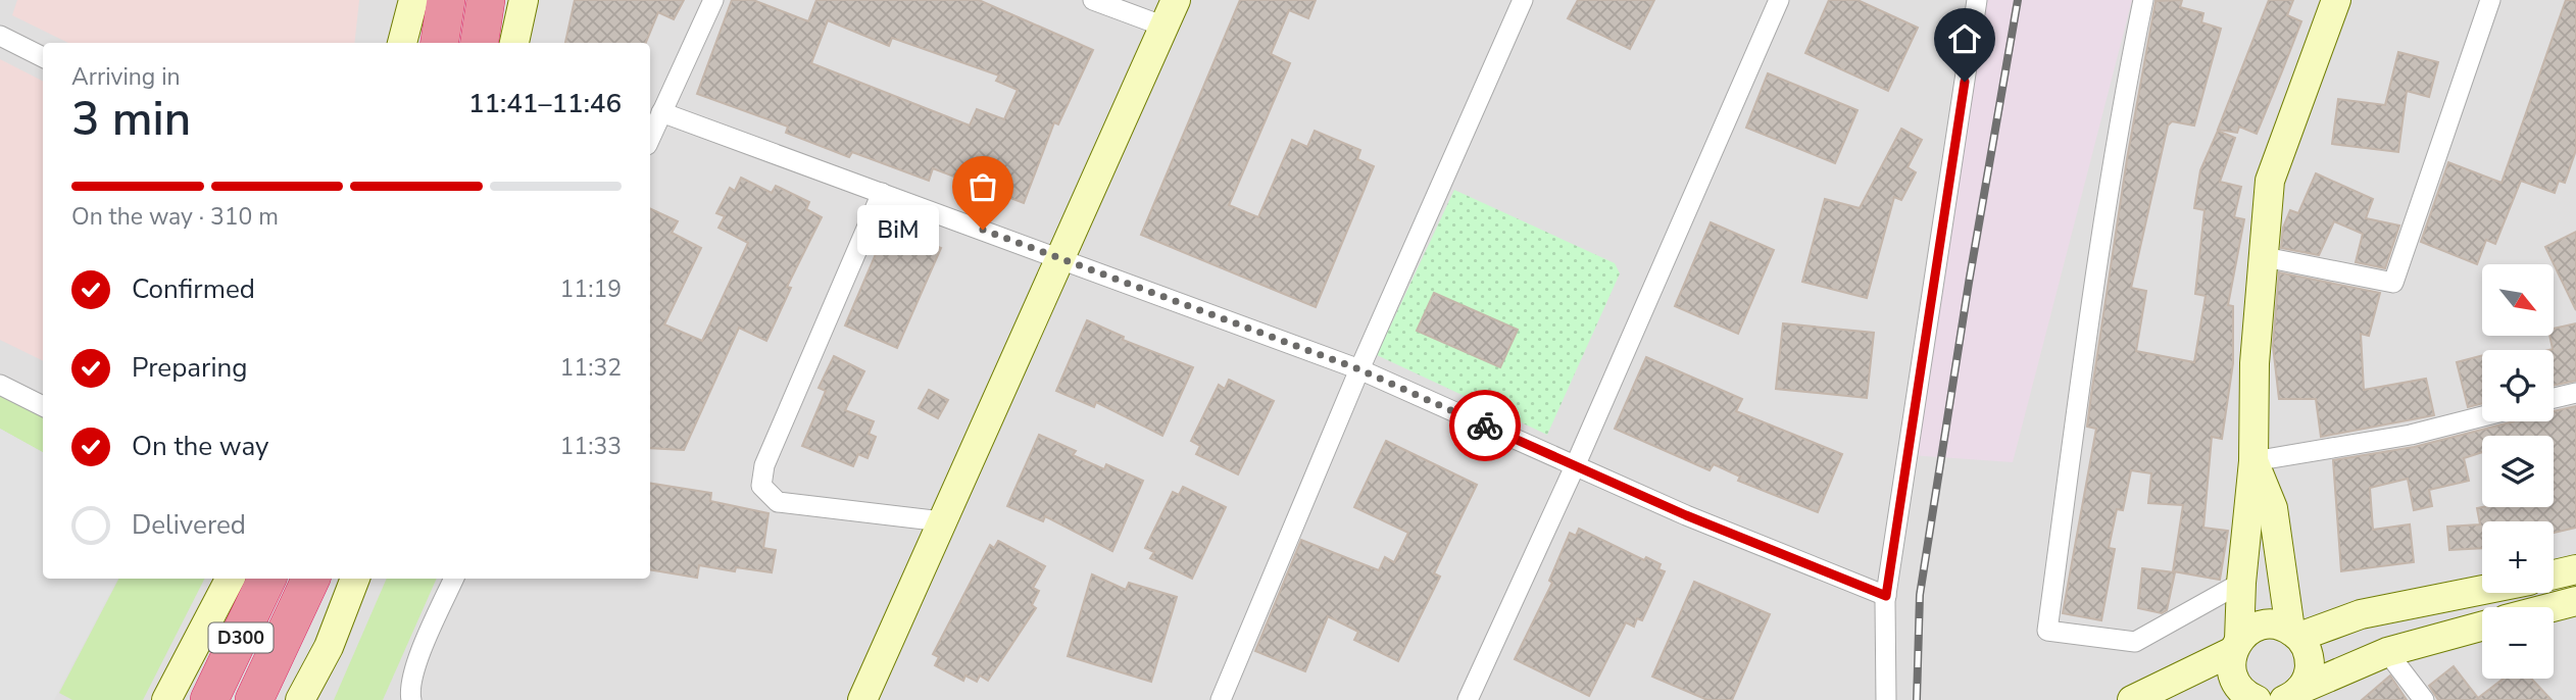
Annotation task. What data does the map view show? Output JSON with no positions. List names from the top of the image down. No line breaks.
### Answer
{"streets":{"highway":["D300"]},"places":["BiM"],"north":"bottom right","page":{"heading":["3 min","Arriving in","11:41–11:46"],"bar":"On the way · 310 m","bubble":"BiM","list":[["Confirmed","11:19"],["Preparing","11:32"],["On the way","11:33"],"Delivered"],"map_buttons":["+","−"]}}
